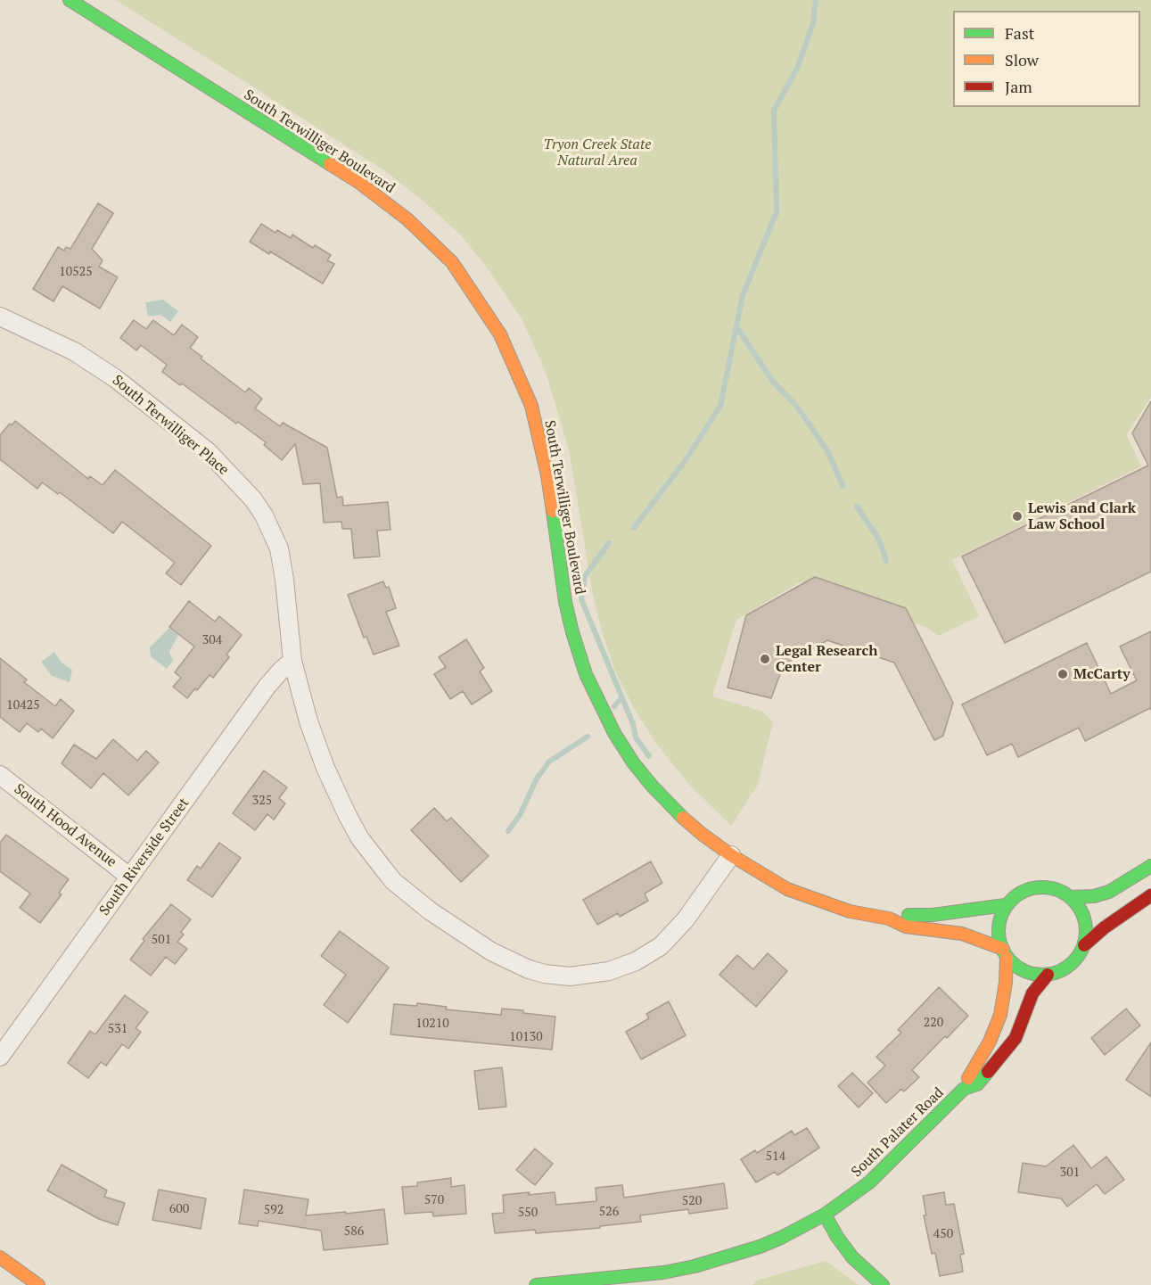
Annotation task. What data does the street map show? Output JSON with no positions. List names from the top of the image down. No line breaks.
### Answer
{"streets":{"main road":["South Terwilliger Boulevard","South Palater Road"],"street":["South Terwilliger Place","South Hood Avenue","South Riverside Street"]},"crossings":[["South Terwilliger Boulevard","South Terwilliger Place"],["South Terwilliger Boulevard","South Palater Road"],["South Terwilliger Place","South Riverside Street"],["South Hood Avenue","South Riverside Street"]],"parks":["Tryon Creek State Natural Area"],"places":["Lewis and Clark Law School","Legal Research Center","McCarty"],"house_numbers":["10525","304","10425","325","501","220","10210","531","10130","514","301","570","520","600","592","526","550","586","450"],"legend":["Fast","Slow","Jam"]}
